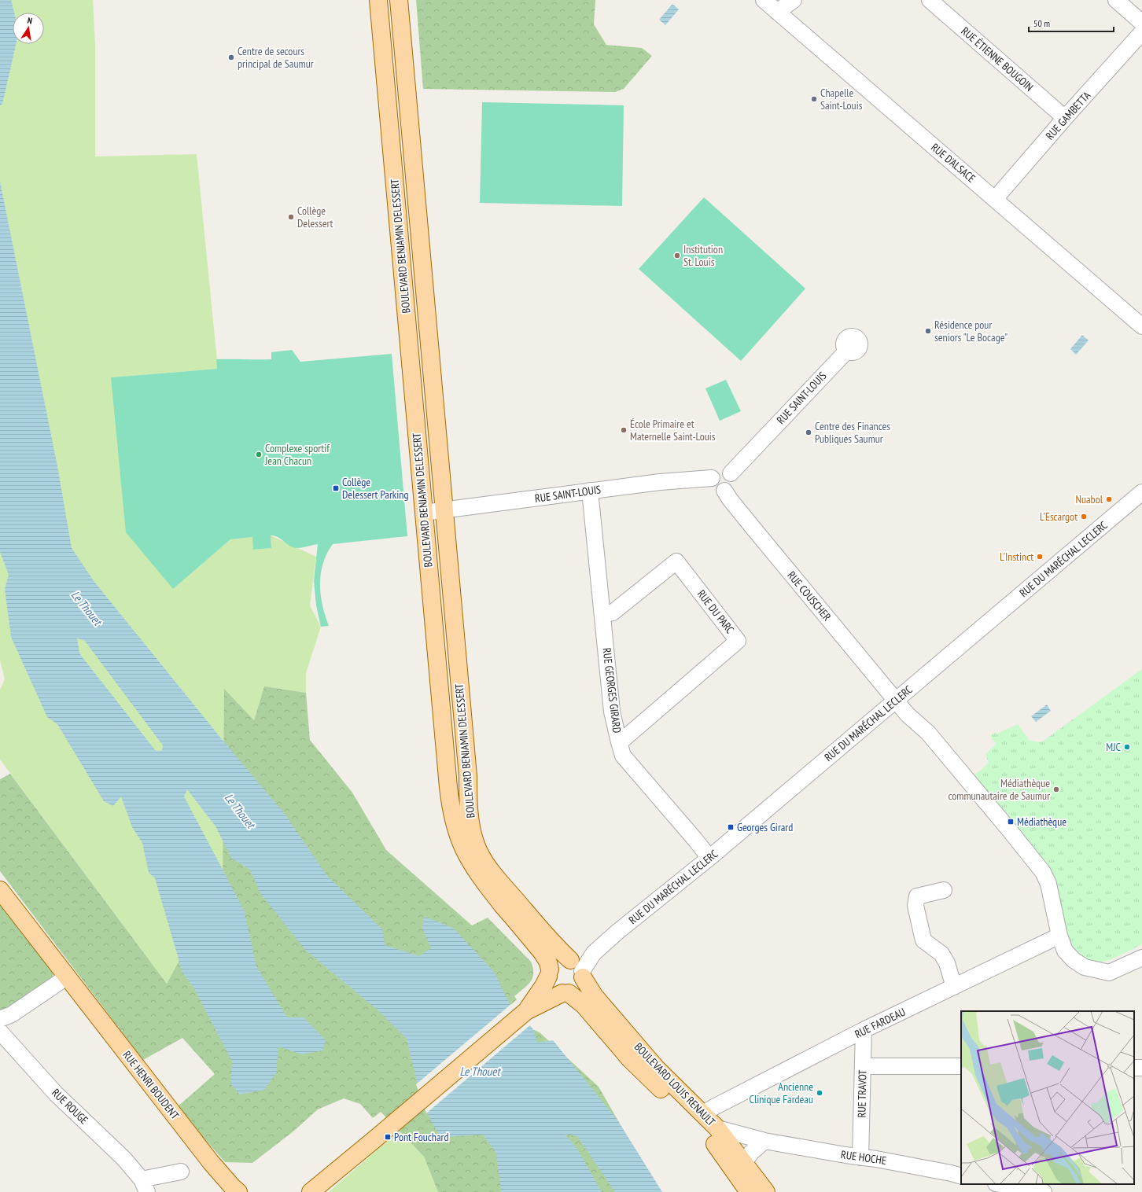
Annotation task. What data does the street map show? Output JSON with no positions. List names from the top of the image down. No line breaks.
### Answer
{"streets":{"main road":["BOULEVARD BENJAMIN DELESSERT","BOULEVARD LOUIS RENAULT","RUE HENRI BOUDENT"],"street":["RUE ÉTIENNE BOUGOIN","RUE GAMBETTA","RUE D'ALSACE","RUE SAINT-LOUIS","RUE DU MARÉCHAL LECLERC","RUE COUSCHER","RUE DU PARC","RUE GEORGES GIRARD","RUE FARDEAU","RUE TRAVOT","RUE ROUGE","RUE HOCHE"]},"crossings":[["RUE ÉTIENNE BOUGOIN","RUE GAMBETTA"],["RUE GAMBETTA","RUE D'ALSACE"],["BOULEVARD BENJAMIN DELESSERT","RUE SAINT-LOUIS"],["BOULEVARD BENJAMIN DELESSERT","RUE DU MARÉCHAL LECLERC"],["BOULEVARD BENJAMIN DELESSERT","BOULEVARD LOUIS RENAULT"],["RUE SAINT-LOUIS","RUE COUSCHER"],["RUE SAINT-LOUIS","RUE GEORGES GIRARD"],["RUE DU MARÉCHAL LECLERC","RUE COUSCHER"],["RUE DU MARÉCHAL LECLERC","RUE GEORGES GIRARD"],["RUE DU MARÉCHAL LECLERC","BOULEVARD LOUIS RENAULT"],["RUE COUSCHER","RUE FARDEAU"],["RUE DU PARC","RUE GEORGES GIRARD"],["RUE FARDEAU","BOULEVARD LOUIS RENAULT"],["RUE FARDEAU","RUE TRAVOT"],["BOULEVARD LOUIS RENAULT","RUE HOCHE"],["RUE TRAVOT","RUE HOCHE"]],"water":["Le Thouet"],"places":{"other":["Centre de secours principal de Saumur","Chapelle Saint-Louis","Collège Delessert","Institution St. Louis","Résidence pour seniors \"Le Bocage\"","École Primaire et Maternelle Saint-Louis","Centre des Finances Publiques Saumur","Complexe sportif Jean Chacun","Nuabol","L'Escargot","L'Instinct","MJC","Médiathèque communautaire de Saumur","Ancienne Clinique Fardeau"],"transit":["Collège Delessert Parking","Médiathèque","Georges Girard","Pont Fouchard"]},"scale_bar":"50 m","north":"top"}
